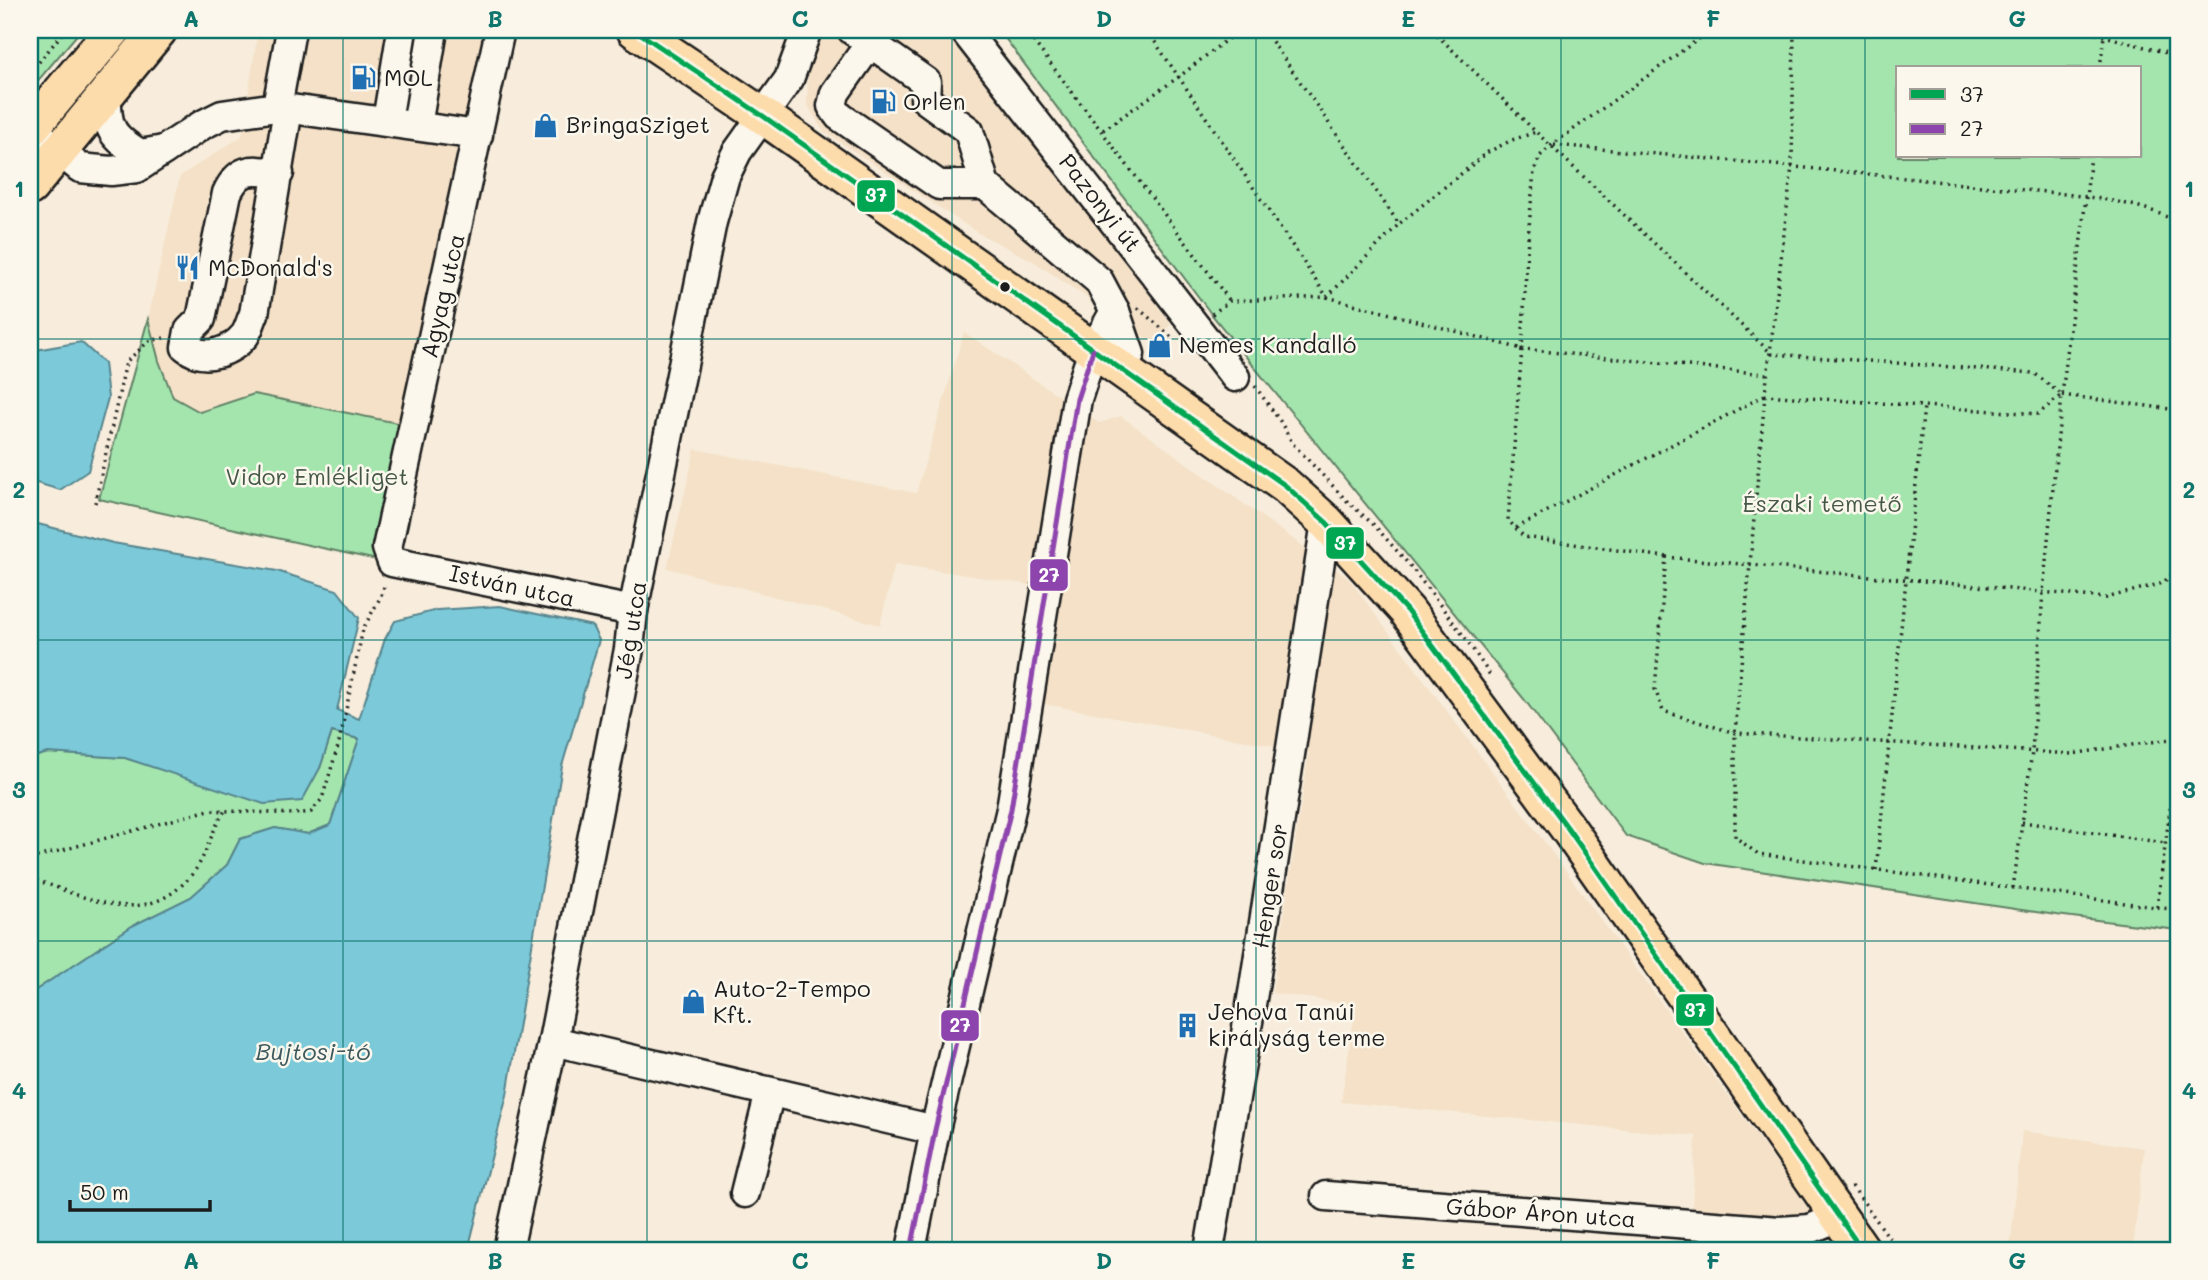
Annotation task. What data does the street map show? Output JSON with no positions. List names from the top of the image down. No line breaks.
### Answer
{"streets":{"street":["Pazonyi út","Agyag utca","István utca","Jég utca","Henger sor","Gábor Áron utca"]},"crossings":[["Agyag utca","István utca"],["István utca","Jég utca"]],"water":["Bujtosi-tó"],"parks":["Vidor Emlékliget","Északi temető"],"places":{"fuel station":["MOL","Orlen"],"shop":["BringaSziget","Nemes Kandalló","Auto-2-Tempo Kft."],"restaurant":["McDonald's"],"building":["Jehova Tanúi királyság terme"]},"lines":["transit line 37","transit line 27"],"legend":["37","27"],"scale_bar":"50 m","grid":{"columns":["A","B","C","D","E","F","G"],"rows":["1","2","3","4"]}}
